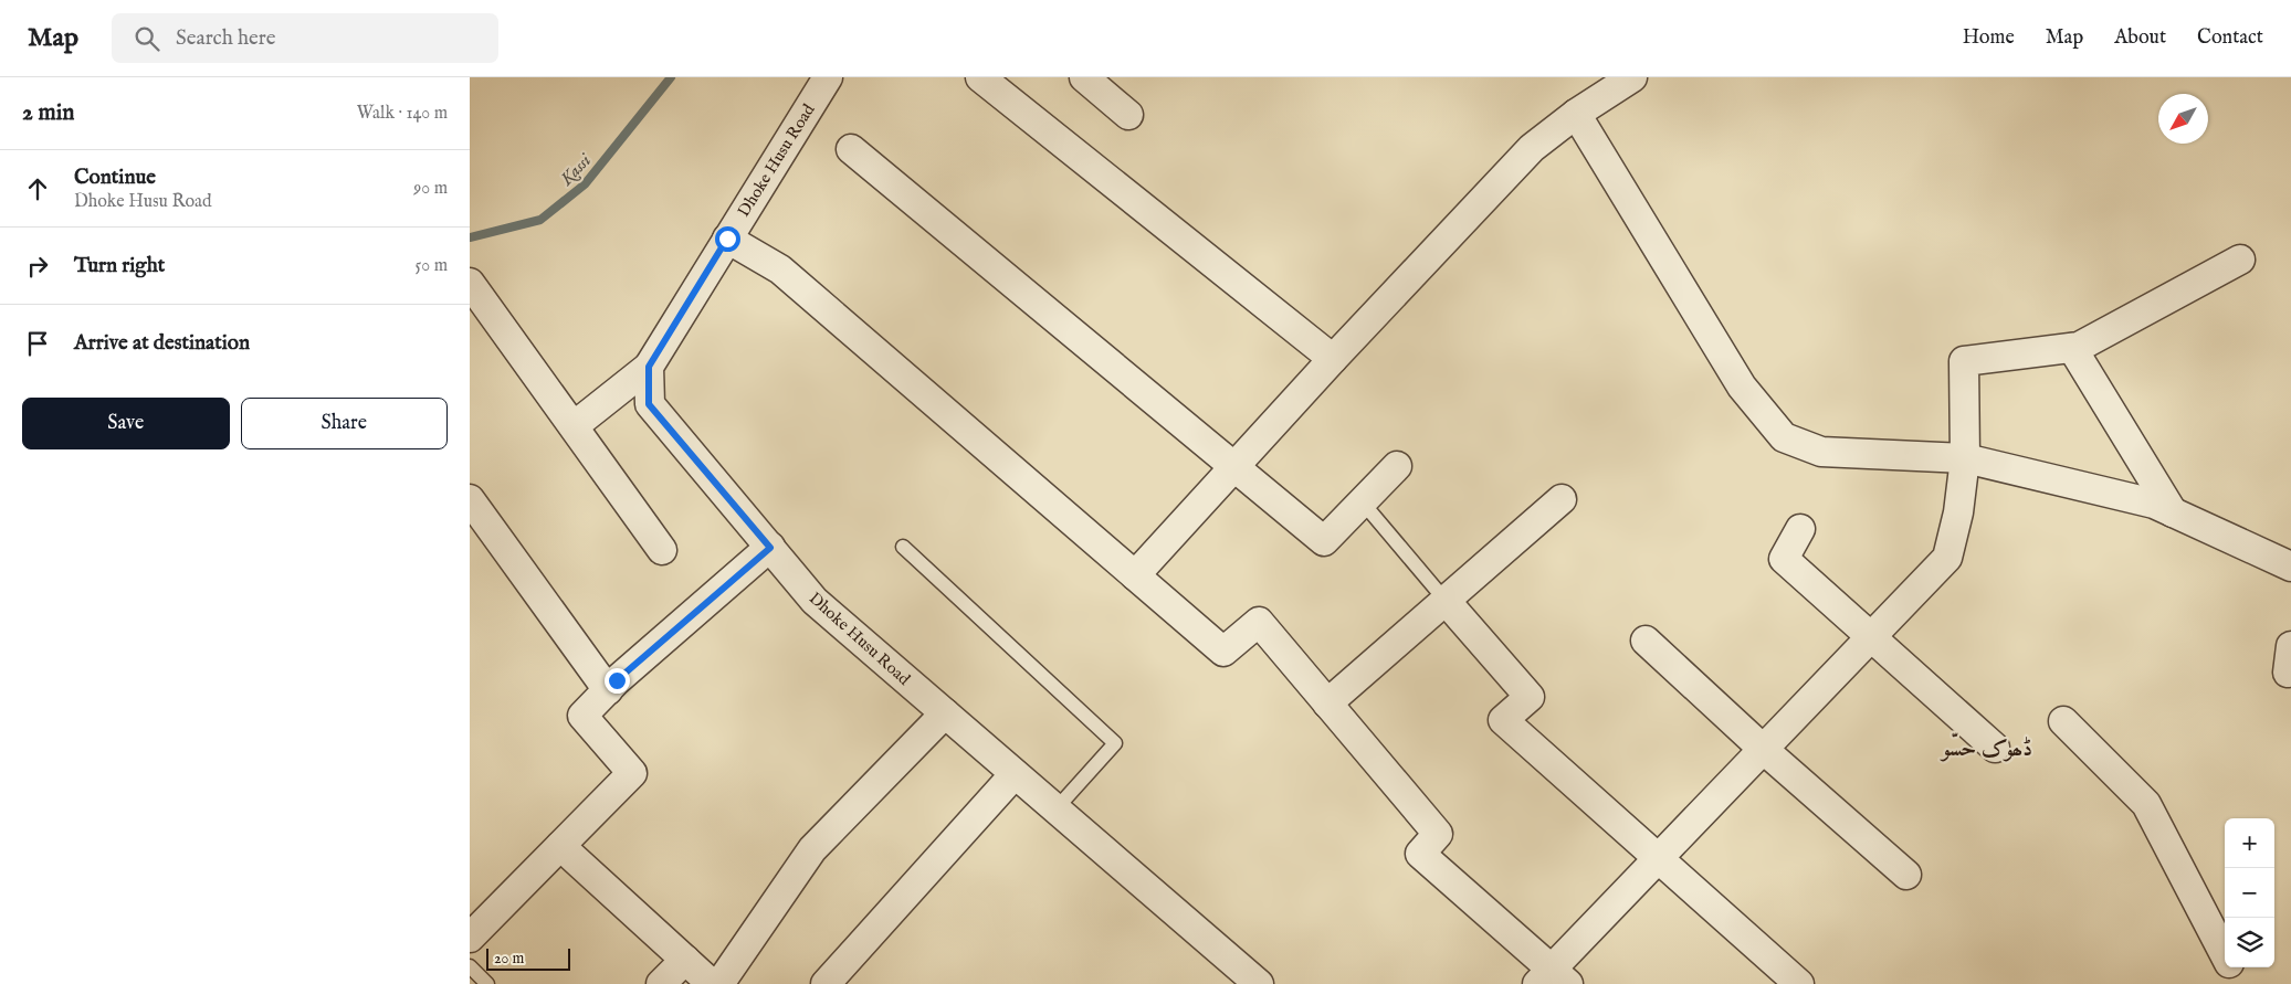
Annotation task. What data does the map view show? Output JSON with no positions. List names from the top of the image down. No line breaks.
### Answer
{"streets":{"street":["Dhoke Husu Road"]},"districts":["ڈھوک حسّو"],"water":["Kassi"],"scale_bar":"20 m","north":"bottom left","page":{"header":"Map","search":"Search here","nav":["Home","Map","About","Contact"],"heading":["2 min","Walk · 140 m"],"list":[["Continue","Dhoke Husu Road","90 m"],["Turn right","50 m"],"Arrive at destination"],"buttons":["Save","Share"],"map_buttons":["+","−"],"scale":"20 m"}}
